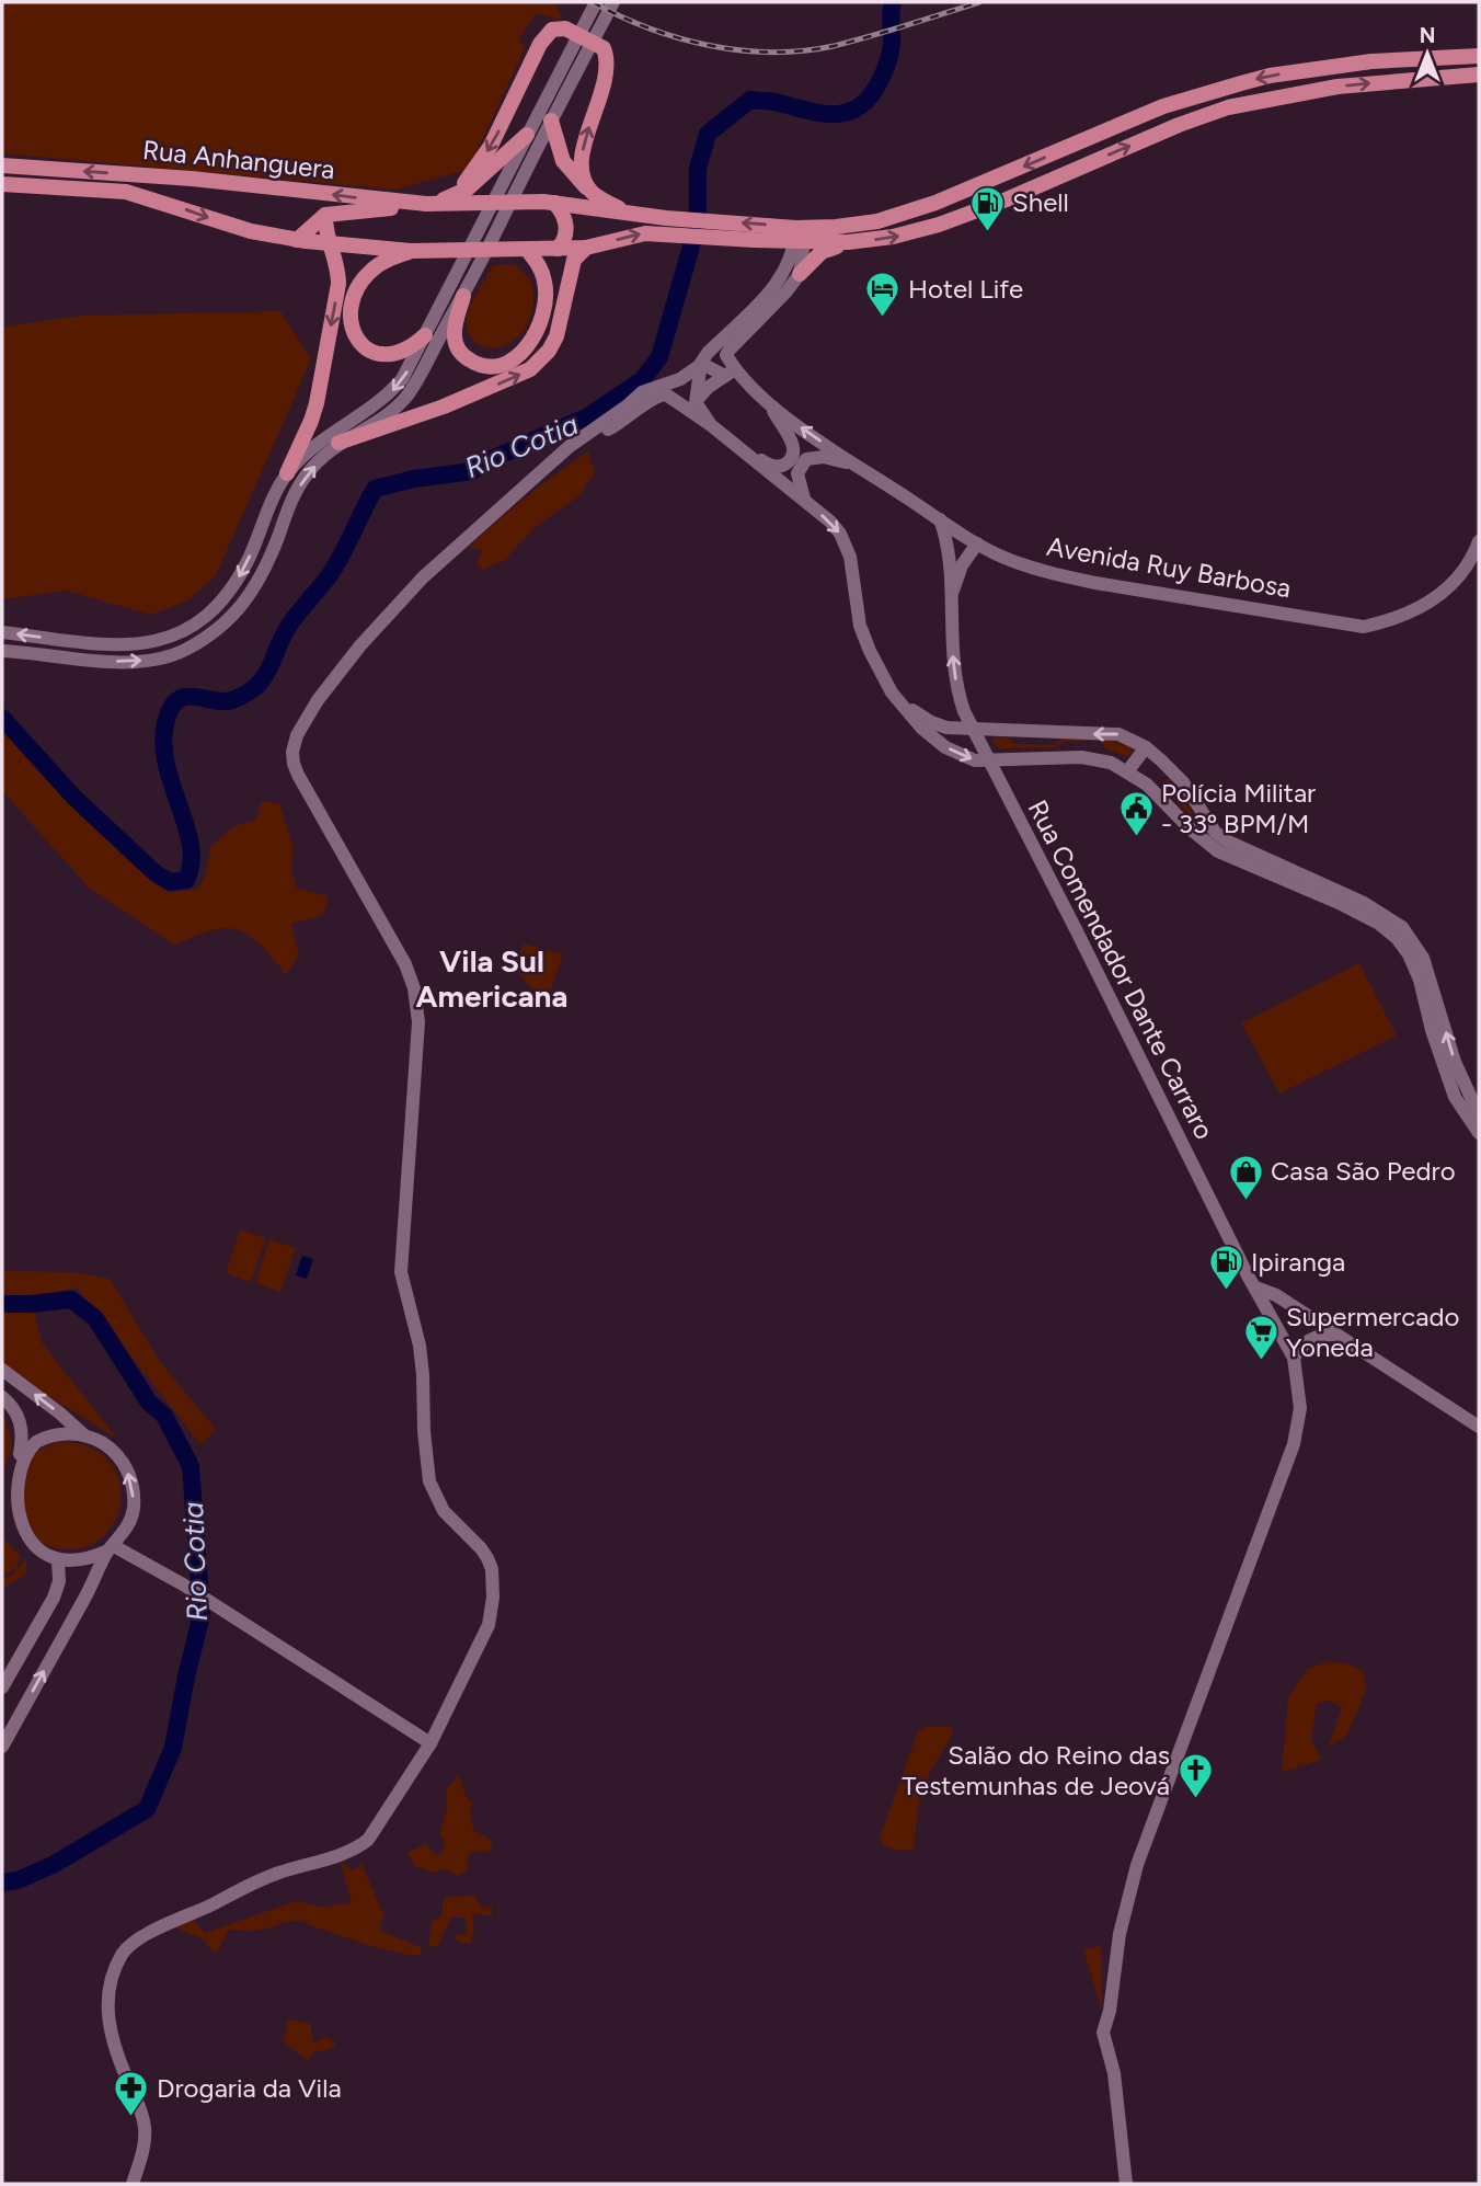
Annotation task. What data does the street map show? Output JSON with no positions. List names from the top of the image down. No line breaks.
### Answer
{"streets":{"main road":["Rua Anhanguera","Avenida Ruy Barbosa","Rua Comendador Dante Carraro"]},"crossings":[["Avenida Ruy Barbosa","Rua Comendador Dante Carraro"]],"districts":["Vila Sul Americana"],"water":["Rio Cotia"],"places":{"fuel station":["Shell","Ipiranga"],"hotel":["Hotel Life"],"public building":["Polícia Militar - 33º BPM/M"],"shop":["Casa São Pedro"],"supermarket":["Supermercado Yoneda"],"church":["Salão do Reino das Testemunhas de Jeová"],"pharmacy":["Drogaria da Vila"]},"north":"top"}
